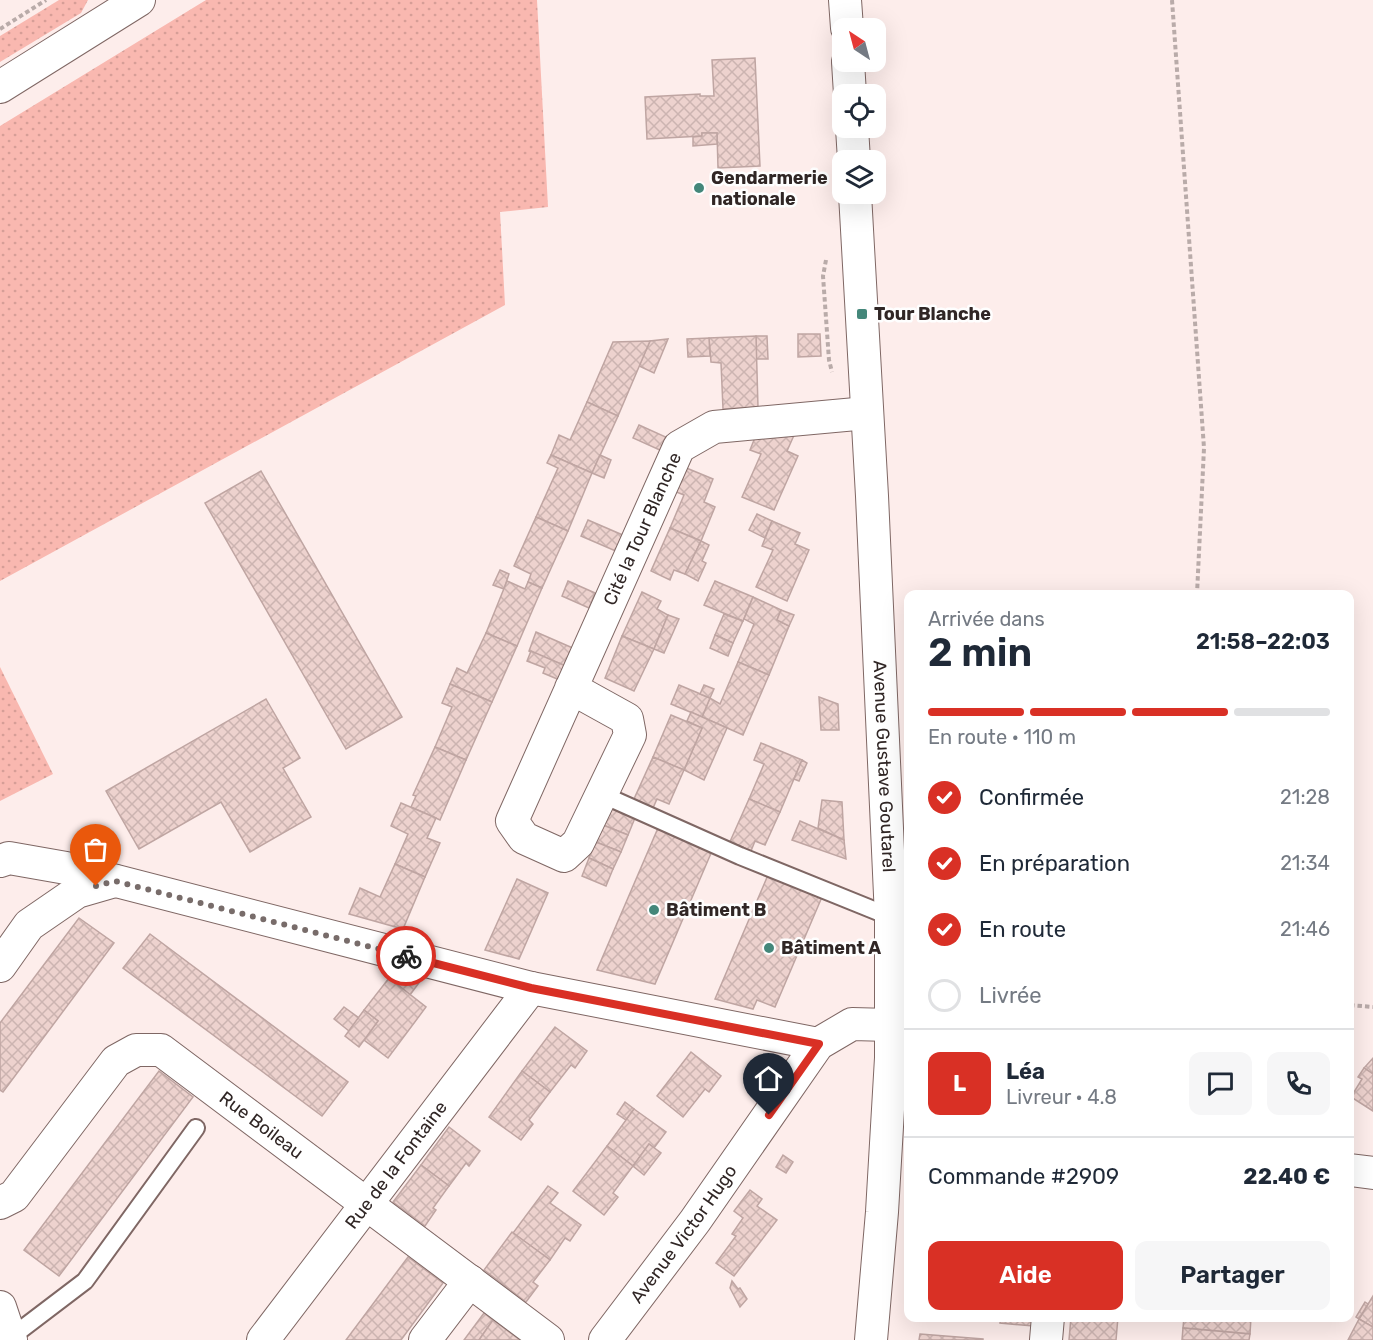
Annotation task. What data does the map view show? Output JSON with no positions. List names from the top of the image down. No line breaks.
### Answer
{"streets":{"street":["Cité la Tour Blanche","Avenue Gustave Goutarel","Rue Boileau","Rue de la Fontaine","Avenue Victor Hugo"]},"crossings":[["Cité la Tour Blanche","Avenue Gustave Goutarel"],["Avenue Gustave Goutarel","Avenue Victor Hugo"],["Rue Boileau","Rue de la Fontaine"]],"places":{"other":["Gendarmerie nationale","Bâtiment B","Bâtiment A"],"transit":["Tour Blanche"]},"north":"top left","page":{"heading":["2 min","Arrivée dans","21:58–22:03"],"panel":["Léa","Livreur · 4.8","Commande #2909","22.40 €"],"bar":"En route · 110 m","list":[["Confirmée","21:28"],["En préparation","21:34"],["En route","21:46"],"Livrée"],"round":"L","buttons":["Aide","Partager"]}}
